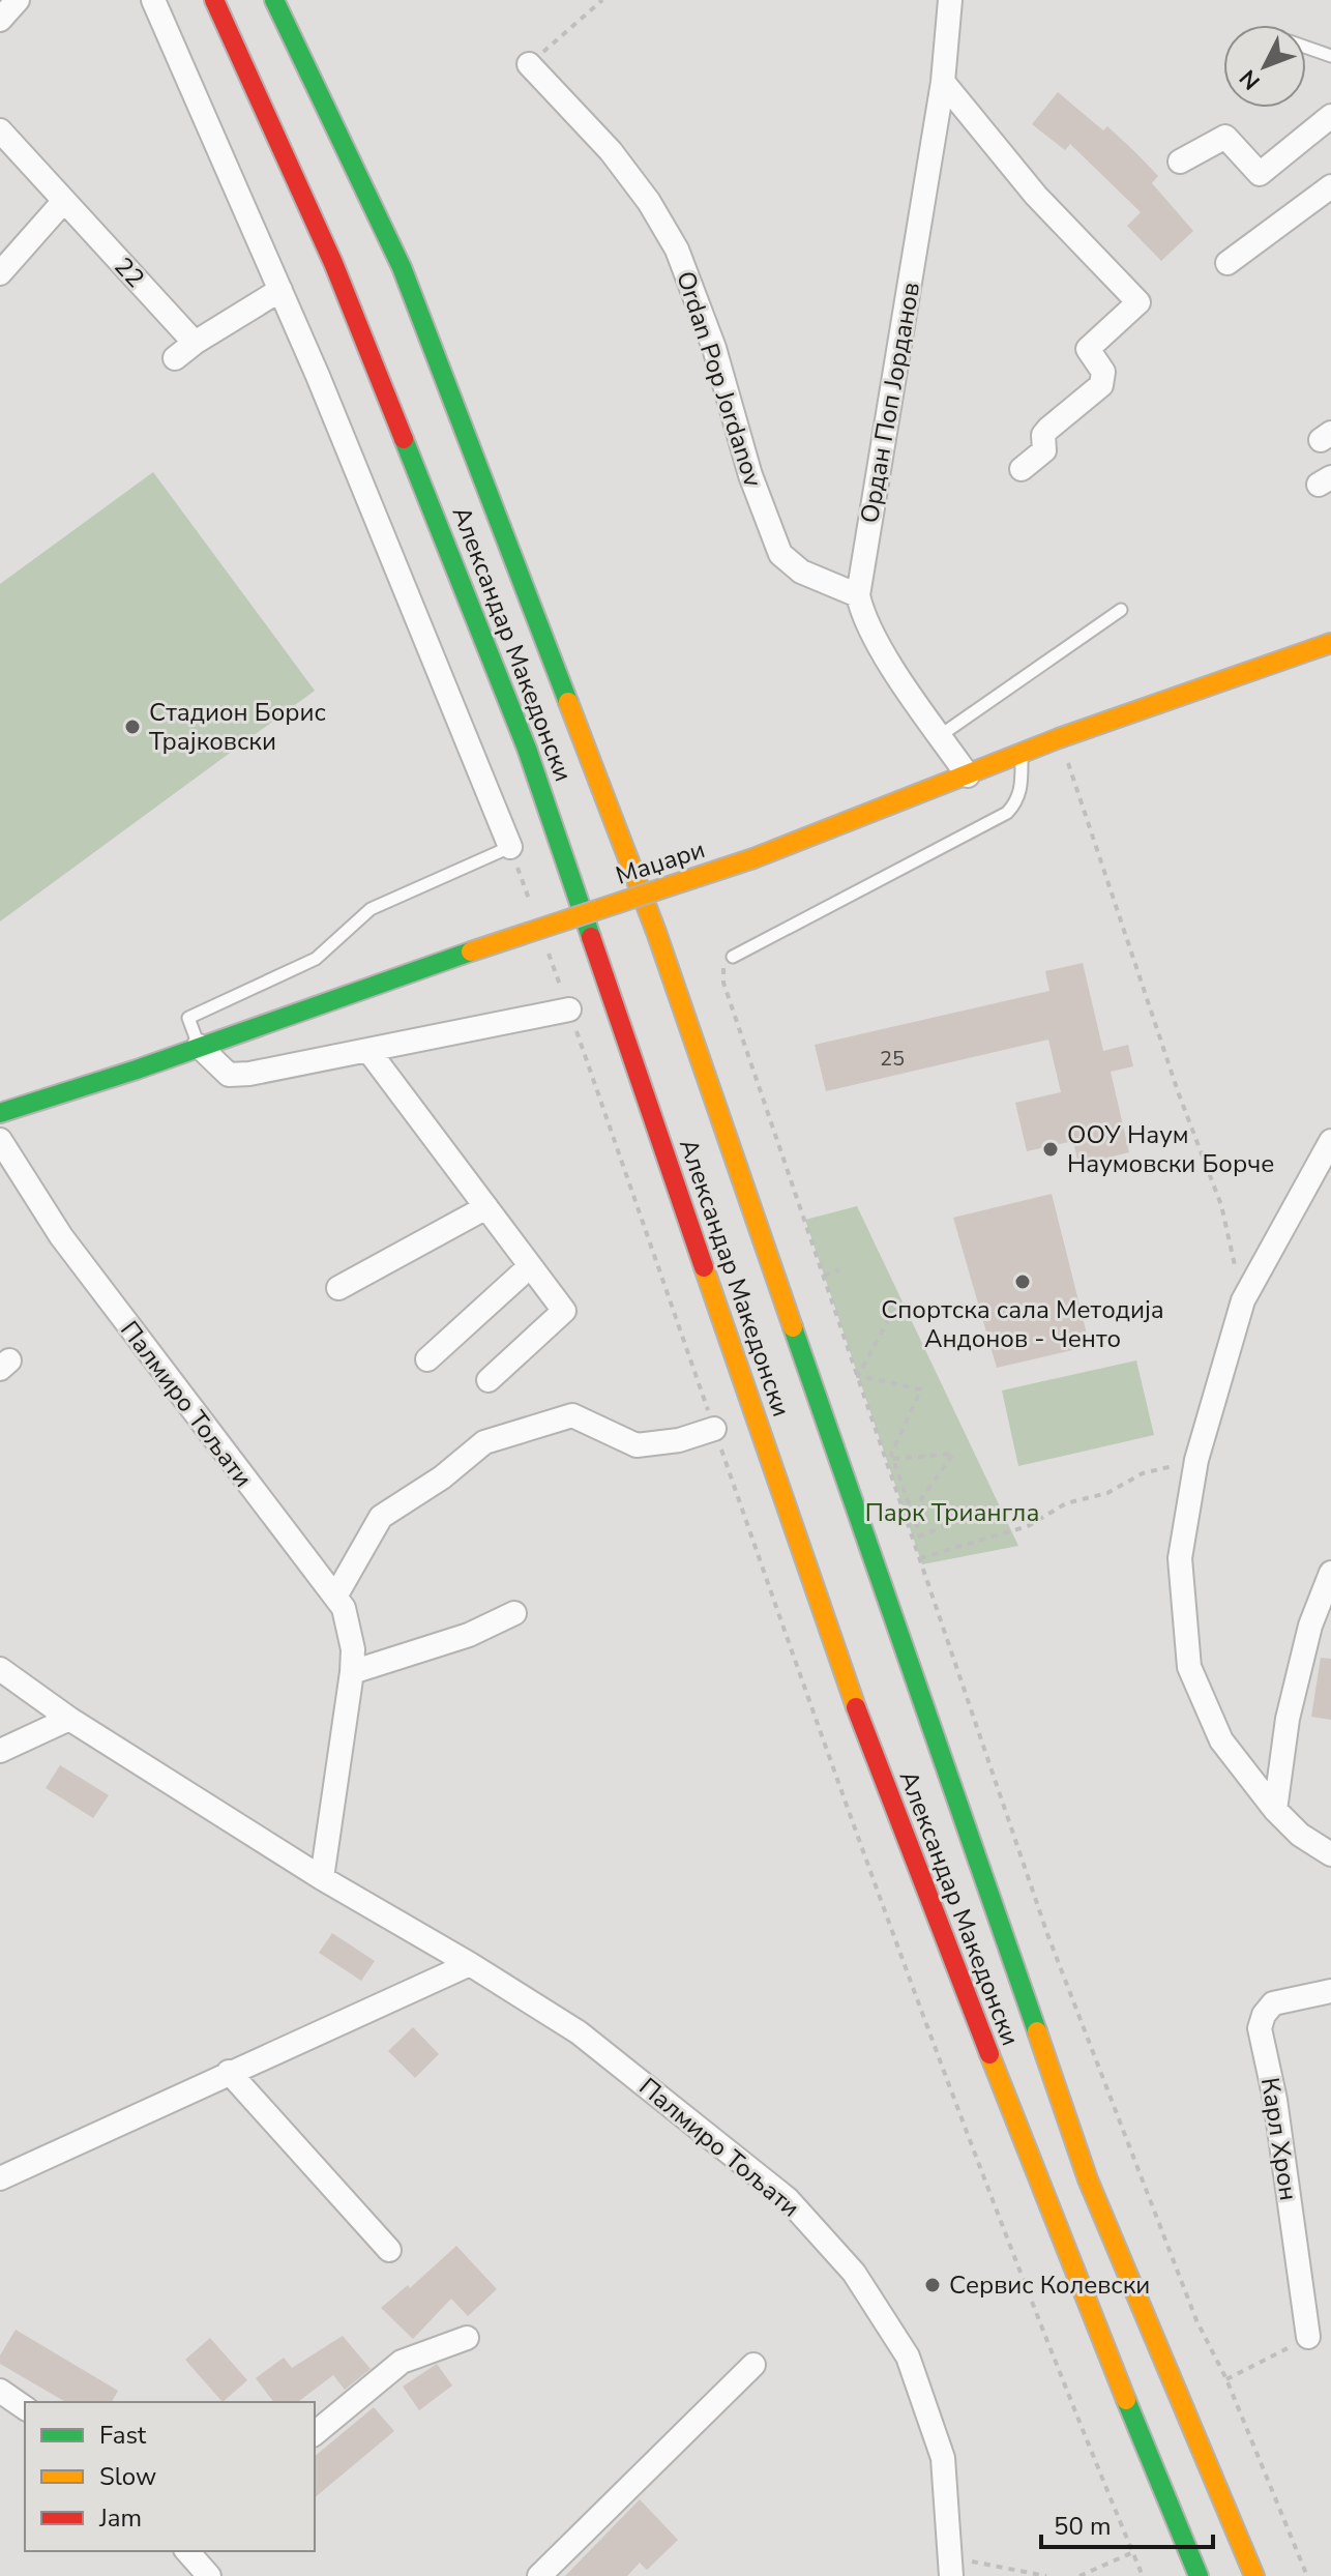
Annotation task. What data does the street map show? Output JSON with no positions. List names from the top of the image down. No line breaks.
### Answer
{"streets":{"street":["22","Ordan Pop Jordanov","Ордан Поп Јорданов","Александар Македонски","Маџари","Палмиро Тољати","Карл Хрон"]},"crossings":[["Ordan Pop Jordanov","Ордан Поп Јорданов"]],"parks":["Парк Триангла"],"places":["Стадион Борис Трајковски","ООУ Наум Наумовски Борче","Спортска сала Методија Андонов - Ченто","Сервис Колевски"],"house_numbers":["25"],"legend":["Fast","Slow","Jam"],"scale_bar":"50 m","north":"bottom left"}
